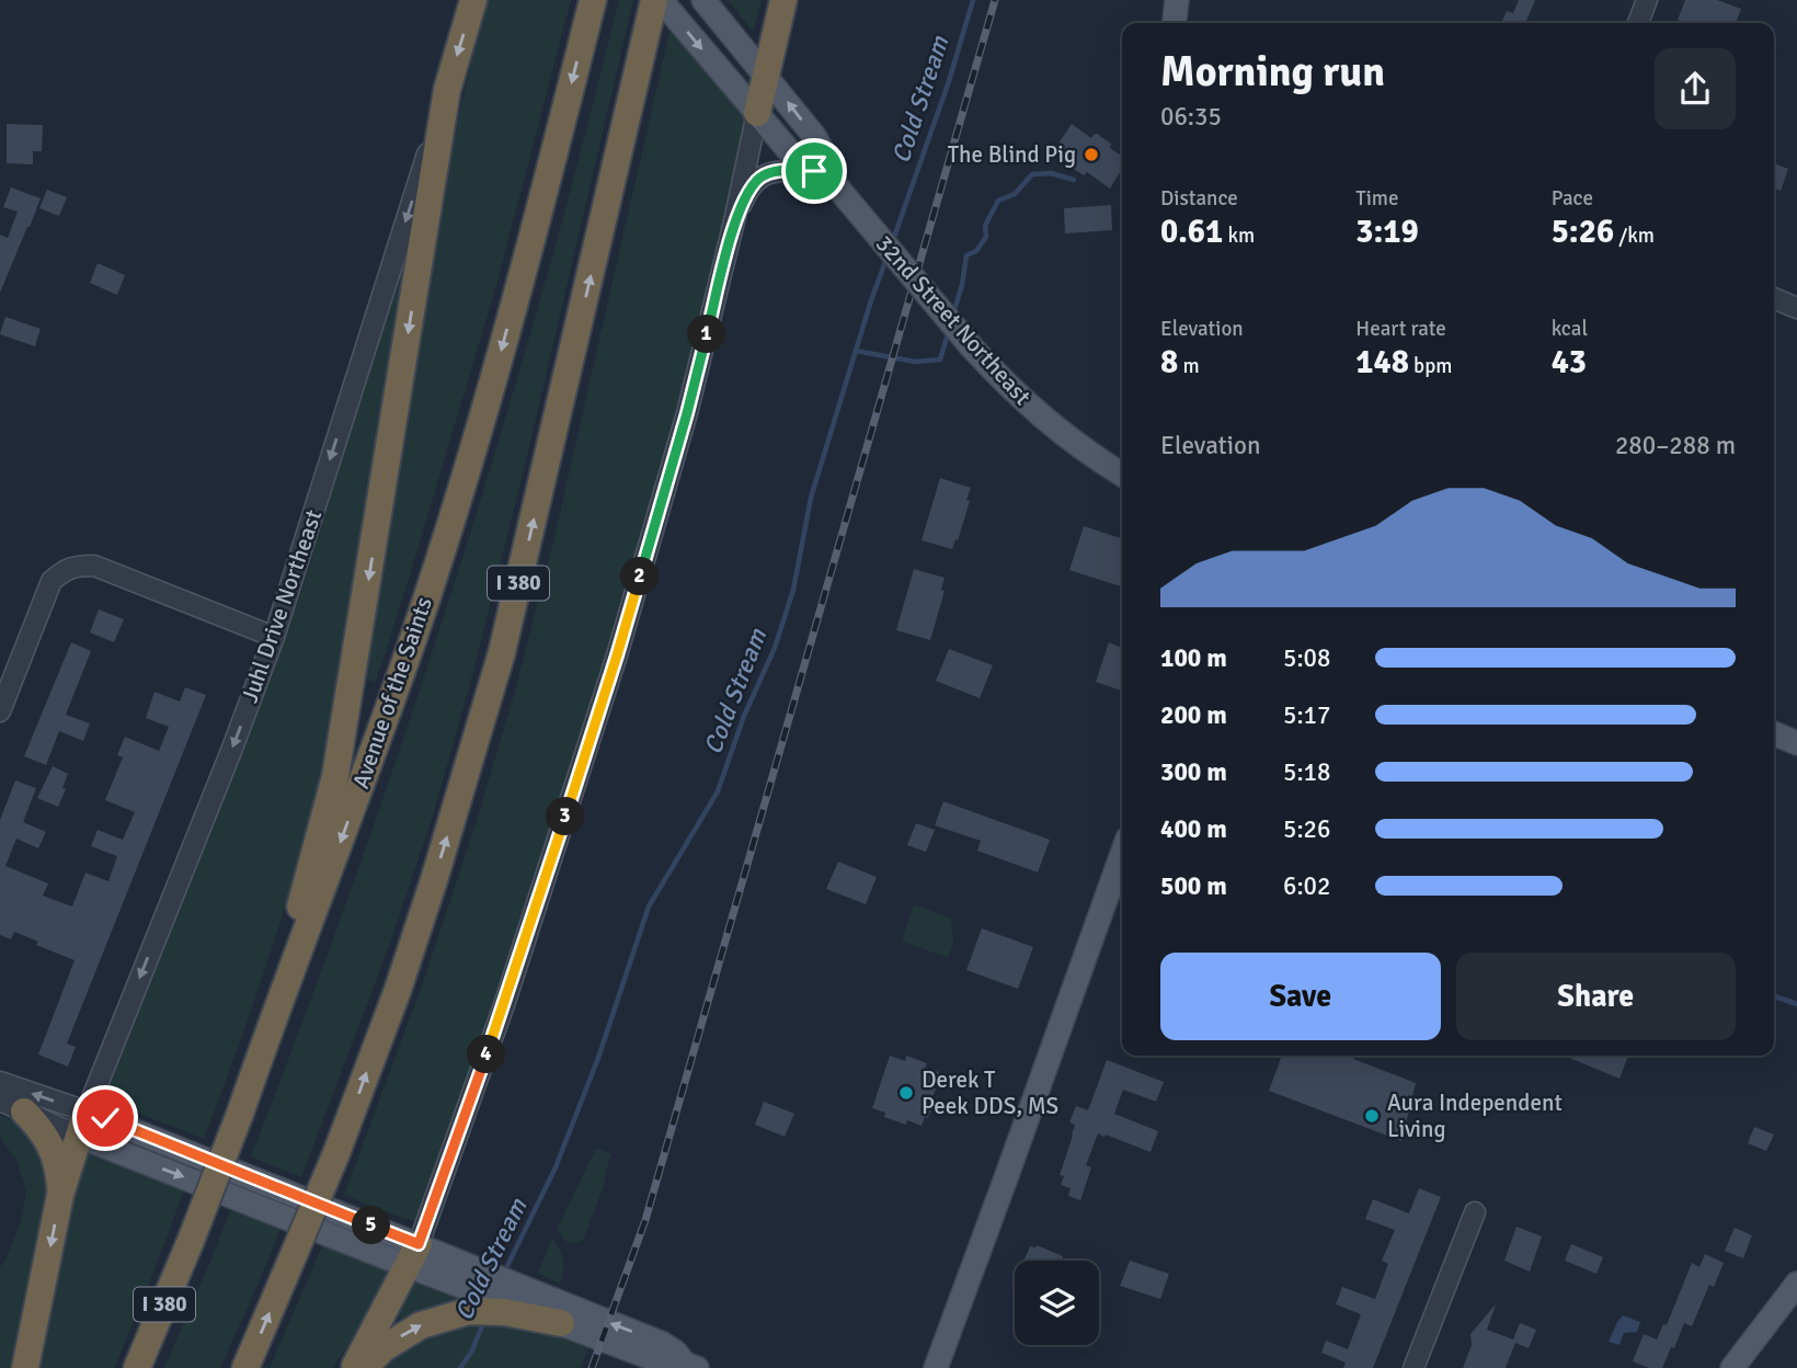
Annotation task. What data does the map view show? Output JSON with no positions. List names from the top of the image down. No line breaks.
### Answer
{"streets":{"highway":["I 380","Avenue of the Saints"],"main road":["32nd Street Northeast"],"street":["Juhl Drive Northeast"]},"one_way":["Juhl Drive Northeast"],"water":["Cold Stream"],"places":["The Blind Pig","Derek T Peek DDS, MS","Aura Independent Living"],"page":{"heading":["Morning run","06:35"],"stats":[["Distance","0.61 km"],["Time","3:19"],["Pace","5:26 /km"],["Elevation","8 m"],["Heart rate","148 bpm"],["kcal","43"]],"pins":["1","2","3","4","5"],"chart":["Elevation","280–288 m"],"list":[{"name":"100 m","note":"5:08"},{"name":"200 m","note":"5:17"},{"name":"300 m","note":"5:18"},{"name":"400 m","note":"5:26"},{"name":"500 m","note":"6:02"}],"buttons":["Save","Share"]}}
